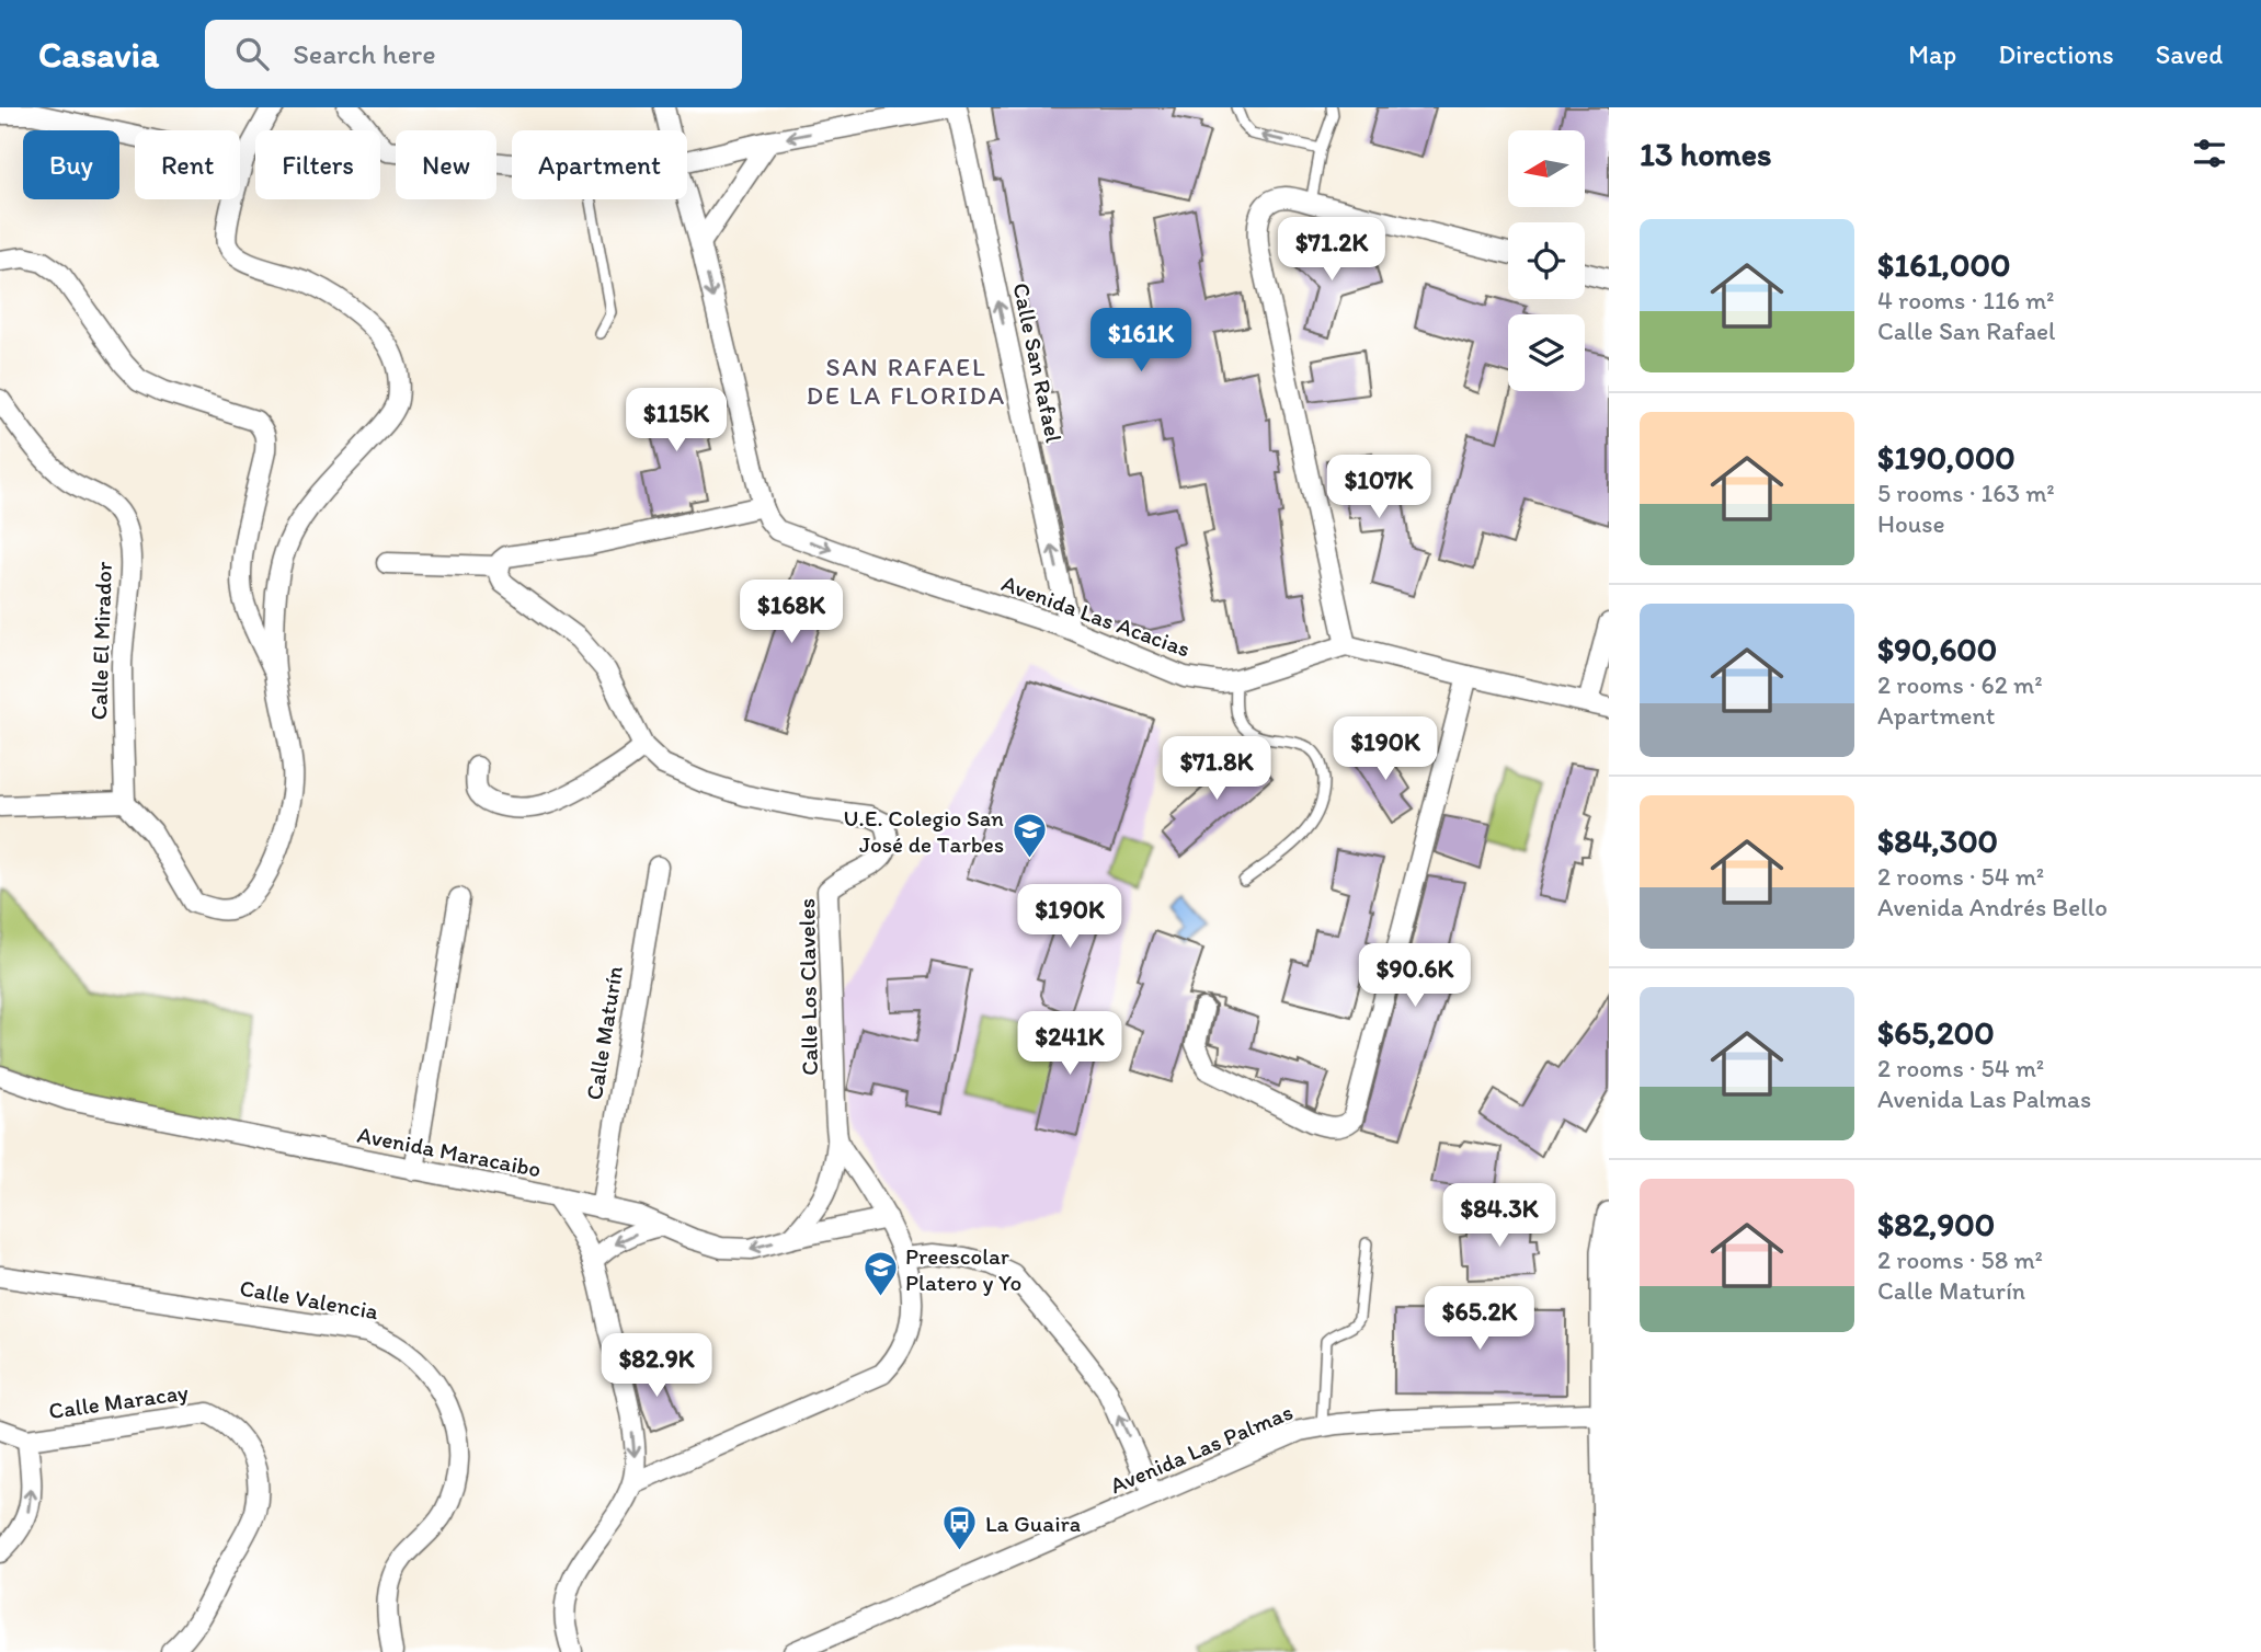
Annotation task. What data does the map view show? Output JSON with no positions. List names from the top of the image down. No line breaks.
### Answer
{"streets":{"street":["Calle San Rafael","Avenida Las Acacias","Calle El Mirador","Calle Los Claveles","Calle Maturín","Avenida Maracaibo","Calle Valencia","Calle Maracay","Avenida Las Palmas"]},"crossings":[["Calle San Rafael","Avenida Las Acacias"],["Calle Maturín","Avenida Maracaibo"]],"one_way":["Calle San Rafael","Avenida Las Acacias"],"districts":["SAN RAFAEL DE LA FLORIDA"],"places":{"school or university":["U.E. Colegio San José de Tarbes","Preescolar Platero y Yo"],"bus stop":["La Guaira"]},"north":"left","page":{"header":"Casavia","search":"Search here","nav":["Map","Directions","Saved"],"heading":"13 homes","chip":["Buy","Rent","Filters","New","Apartment"],"list":[{"name":"$161,000","note":"4 rooms · 116 m² · Calle San Rafael"},{"name":"$190,000","note":"5 rooms · 163 m² · House"},{"name":"$90,600","note":"2 rooms · 62 m² · Apartment"},{"name":"$84,300","note":"2 rooms · 54 m² · Avenida Andrés Bello"},{"name":"$65,200","note":"2 rooms · 54 m² · Avenida Las Palmas"},{"name":"$82,900","note":"2 rooms · 58 m² · Calle Maturín"}],"price":["$71.2K","$161K","$115K","$107K","$168K","$190K","$71.8K","$190K","$90.6K","$241K","$84.3K","$65.2K","$82.9K"]}}
